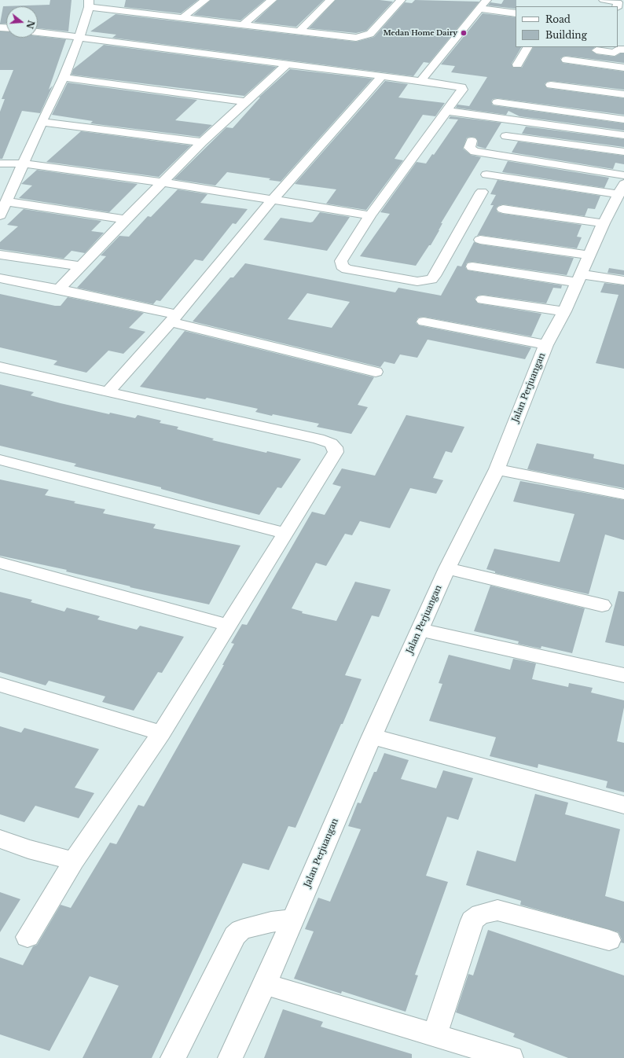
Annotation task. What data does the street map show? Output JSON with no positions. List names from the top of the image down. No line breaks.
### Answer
{"streets":{"street":["Jalan Perjuangan"]},"places":["Medan Home Dairy"],"legend":["Road","Building"],"north":"right"}
